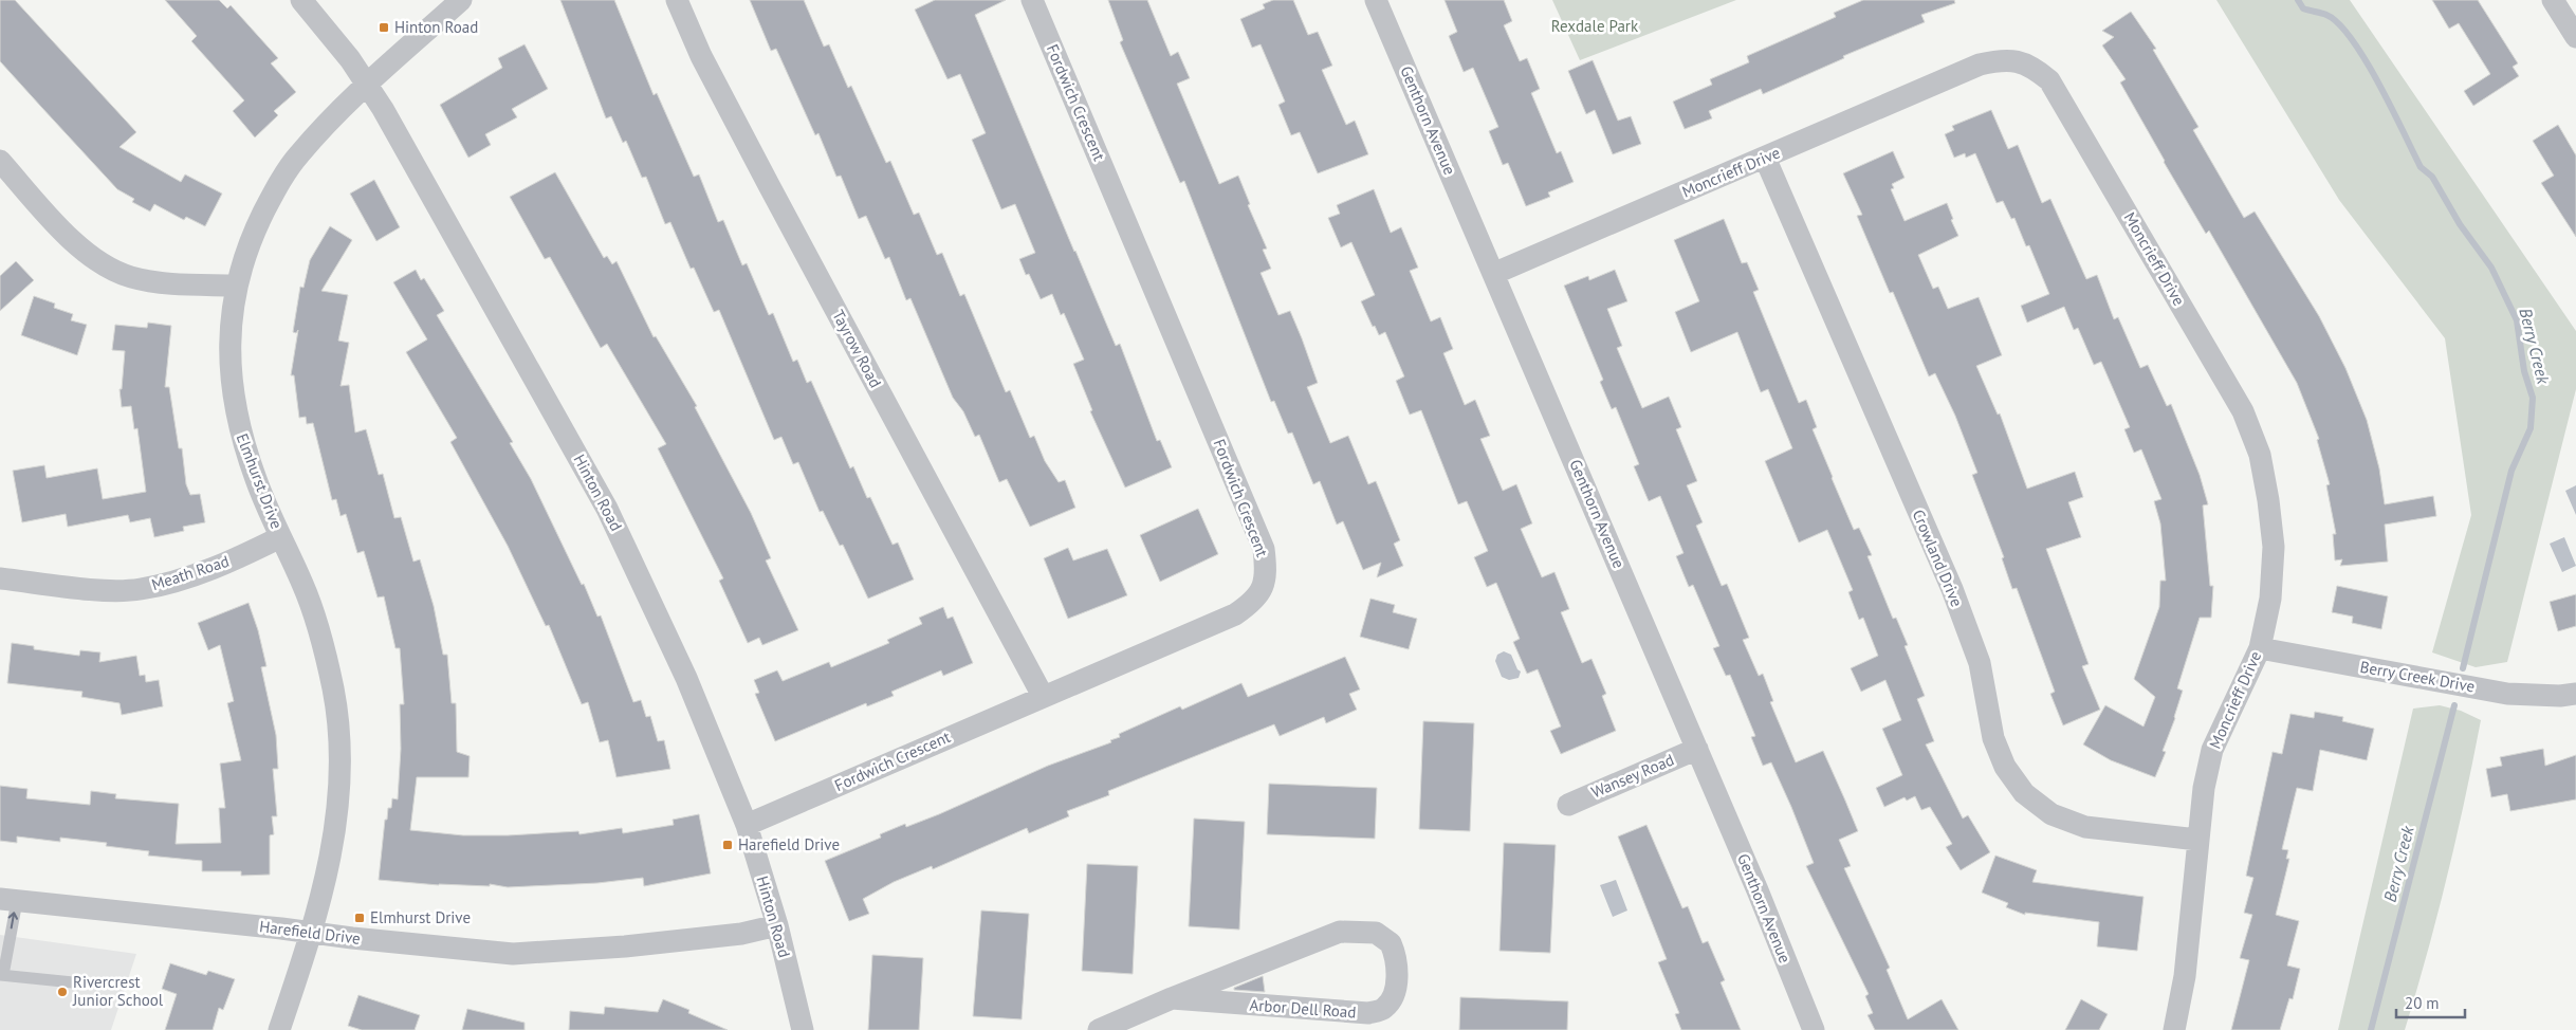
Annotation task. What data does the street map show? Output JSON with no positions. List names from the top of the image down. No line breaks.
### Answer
{"streets":{"street":["Fordwich Crescent","Genthorn Avenue","Moncrieff Drive","Tayrow Road","Elmhurst Drive","Hinton Road","Crowland Drive","Meath Road","Berry Creek Drive","Wansey Road","Harefield Drive","Arbor Dell Road"]},"crossings":[["Fordwich Crescent","Tayrow Road"],["Fordwich Crescent","Hinton Road"],["Genthorn Avenue","Moncrieff Drive"],["Genthorn Avenue","Wansey Road"],["Moncrieff Drive","Crowland Drive"],["Moncrieff Drive","Berry Creek Drive"],["Elmhurst Drive","Hinton Road"],["Elmhurst Drive","Meath Road"],["Elmhurst Drive","Harefield Drive"],["Hinton Road","Harefield Drive"]],"water":["Berry Creek"],"parks":["Rexdale Park"],"places":{"transit":["Hinton Road","Harefield Drive","Elmhurst Drive"],"other":["Rivercrest Junior School"]},"scale_bar":"20 m"}
